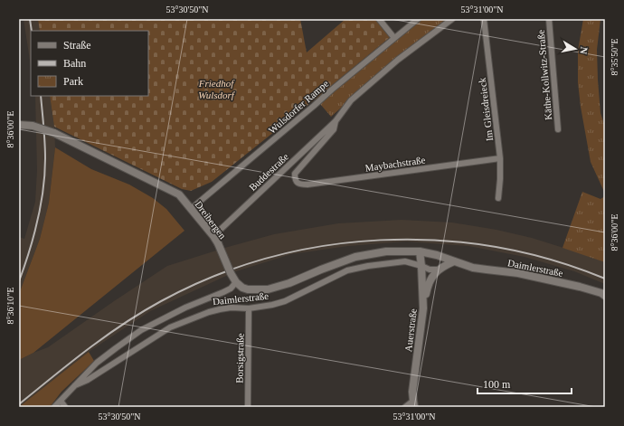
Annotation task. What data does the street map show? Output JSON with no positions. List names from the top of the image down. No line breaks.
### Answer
{"streets":{"street":["Käthe-Kollwitz-Straße","Wulsdorfer Rampe","Im Gleisdreieck","Maybachstraße","Buddestraße","Dreibergen","Daimlerstraße","Auerstraße","Borsigstraße"]},"crossings":[["Wulsdorfer Rampe","Dreibergen"],["Im Gleisdreieck","Maybachstraße"],["Maybachstraße","Buddestraße"],["Buddestraße","Dreibergen"],["Dreibergen","Daimlerstraße"],["Daimlerstraße","Auerstraße"],["Daimlerstraße","Borsigstraße"]],"parks":["Friedhof Wulsdorf"],"legend":["Straße","Bahn","Park"],"scale_bar":"100 m","north":"right","coordinates":["53°30'50\"N","53°31'00\"N","8°35'50\"E","8°36'00\"E","8°36'10\"E"]}
